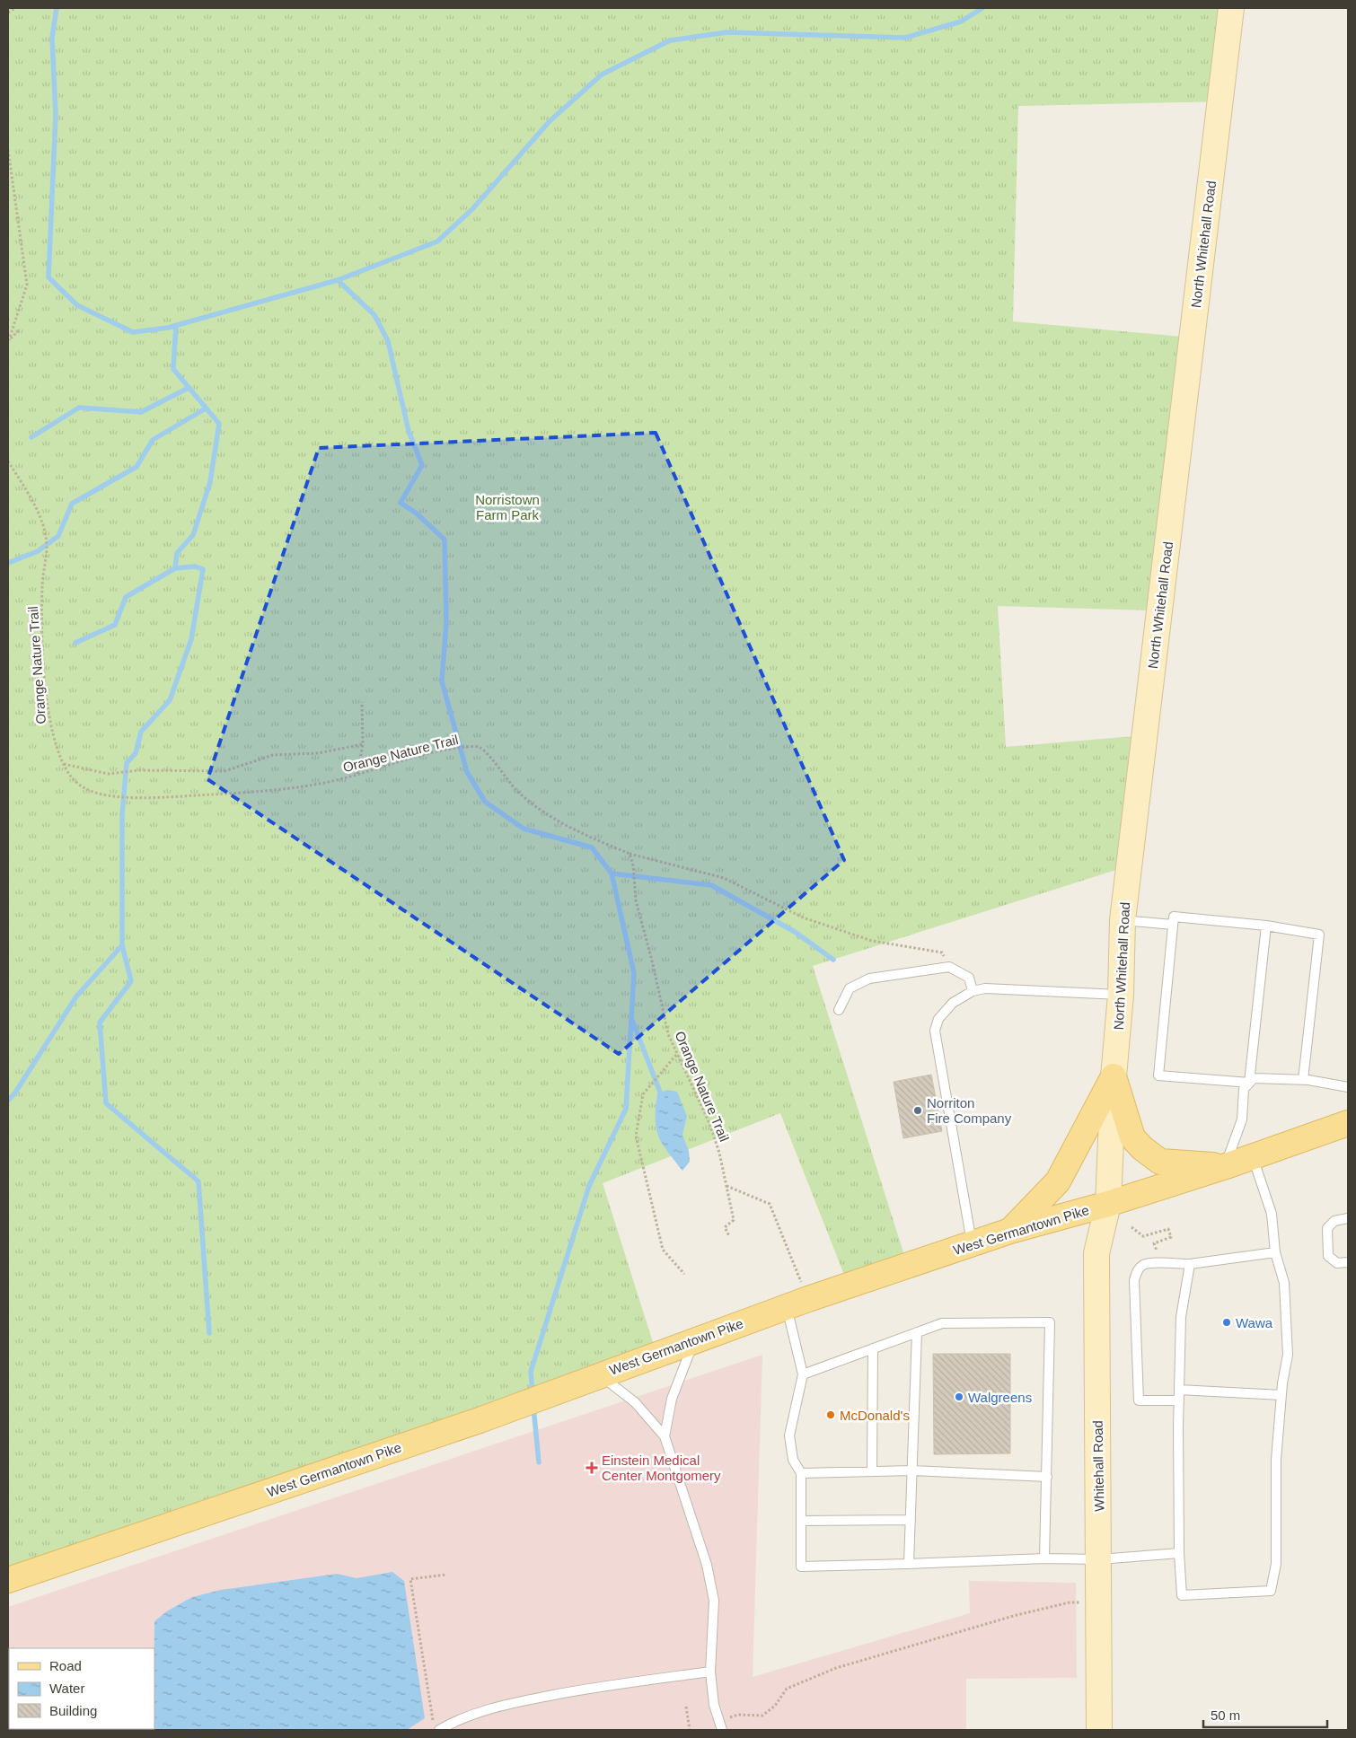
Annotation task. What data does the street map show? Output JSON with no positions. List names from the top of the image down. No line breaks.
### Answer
{"streets":{"main road":["North Whitehall Road","West Germantown Pike","Whitehall Road"],"path":["Orange Nature Trail"]},"crossings":[["North Whitehall Road","West Germantown Pike"],["North Whitehall Road","Whitehall Road"],["West Germantown Pike","Whitehall Road"]],"parks":["Norristown Farm Park"],"places":{"other":["Norriton Fire Company","Wawa","Walgreens","McDonald's"],"health":["Einstein Medical Center Montgomery"]},"legend":["Road","Water","Building"],"scale_bar":"50 m"}
